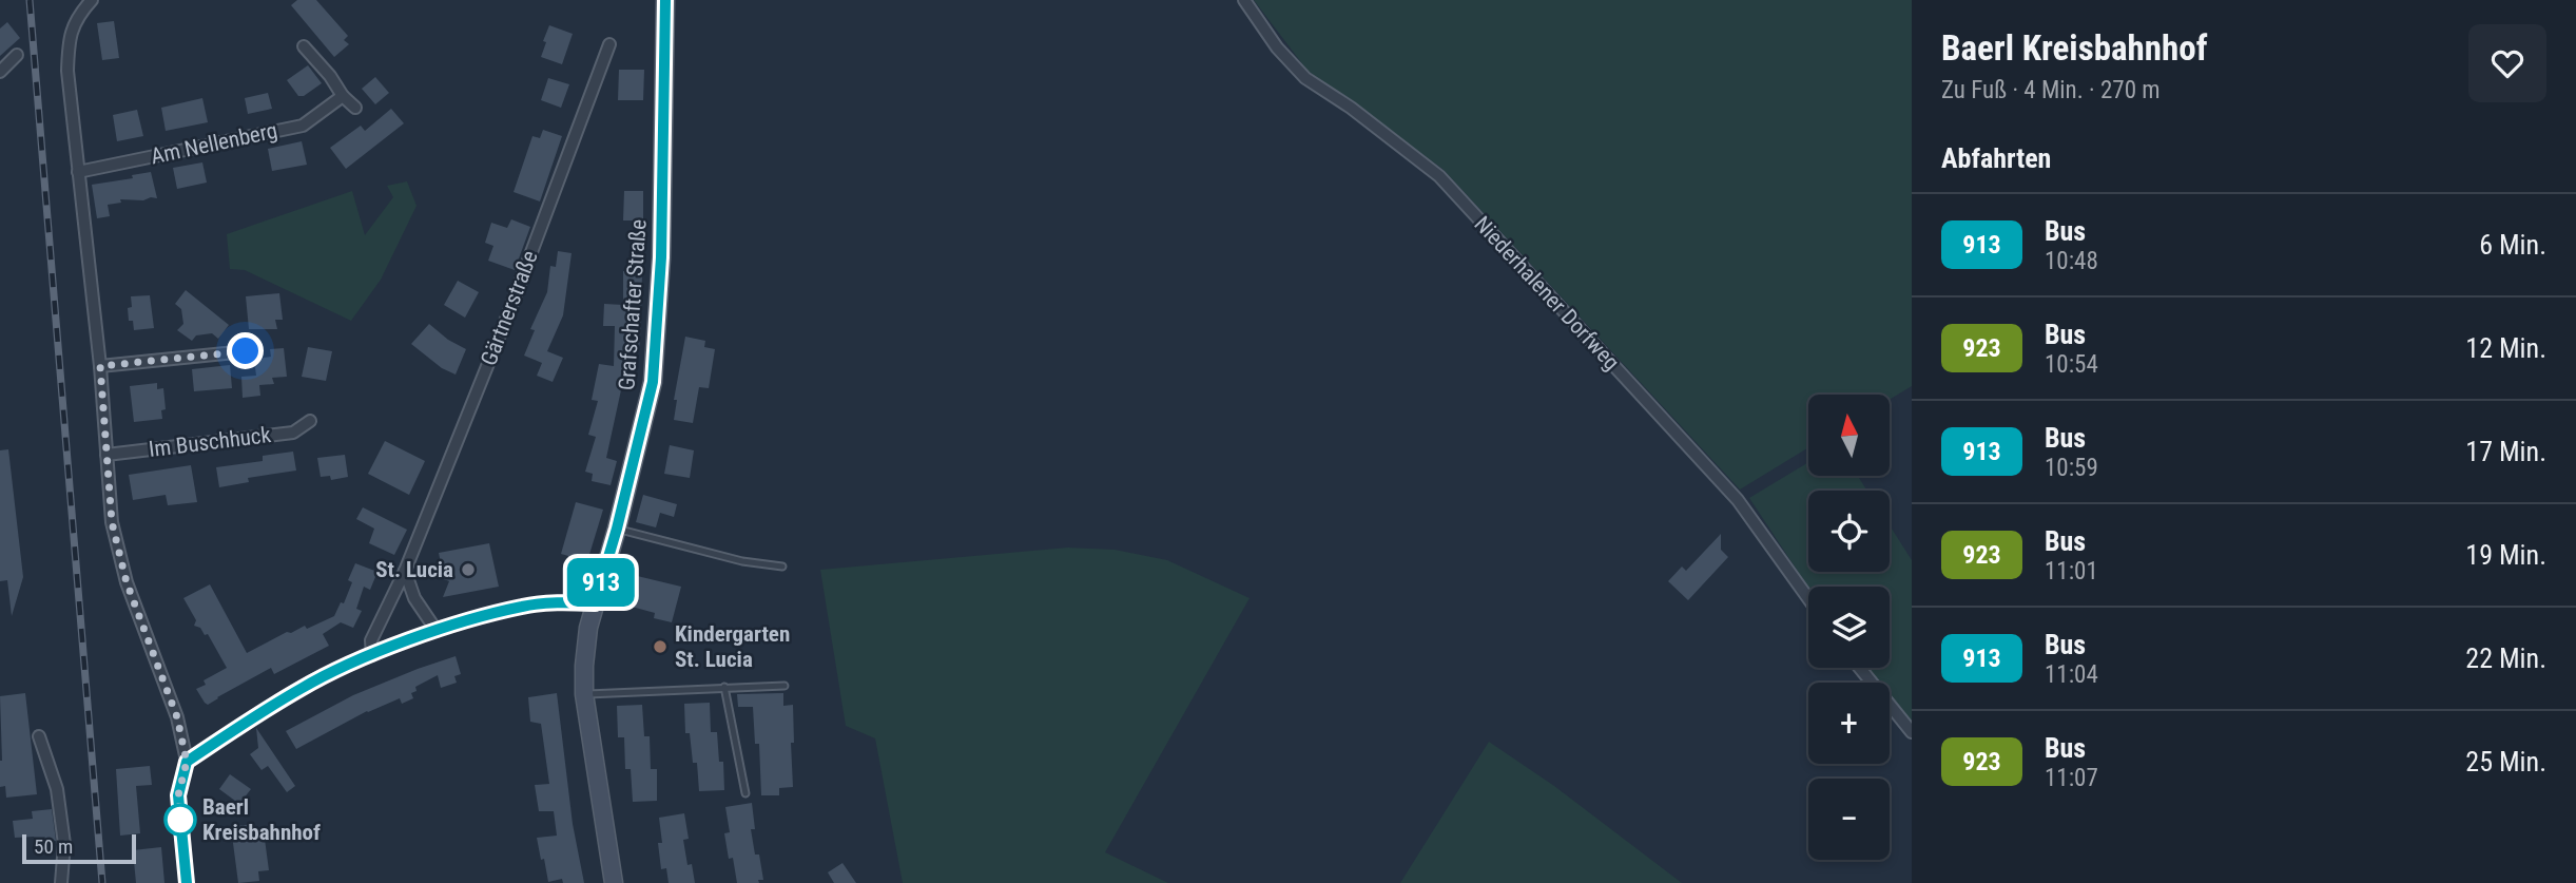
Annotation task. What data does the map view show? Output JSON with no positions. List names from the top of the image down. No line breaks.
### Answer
{"streets":{"main road":["Grafschafter Straße"],"street":["Am Nellenberg","Niederhalener Dorfweg","Gärtnerstraße","Im Buschhuck"]},"places":["St. Lucia","Kindergarten St. Lucia","Baerl Kreisbahnhof"],"lines":["bus line 913"],"scale_bar":"50 m","north":"top","page":{"on_map":"913","heading":[["Baerl Kreisbahnhof","Zu Fuß · 4 Min. · 270 m"],"Abfahrten"],"list":[{"mark":"913","name":"Bus","note":"10:48","value":"6 Min."},{"mark":"923","name":"Bus","note":"10:54","value":"12 Min."},{"mark":"913","name":"Bus","note":"10:59","value":"17 Min."},{"mark":"923","name":"Bus","note":"11:01","value":"19 Min."},{"mark":"913","name":"Bus","note":"11:04","value":"22 Min."},{"mark":"923","name":"Bus","note":"11:07","value":"25 Min."}],"map_buttons":["+","−"],"scale":"50 m"}}
